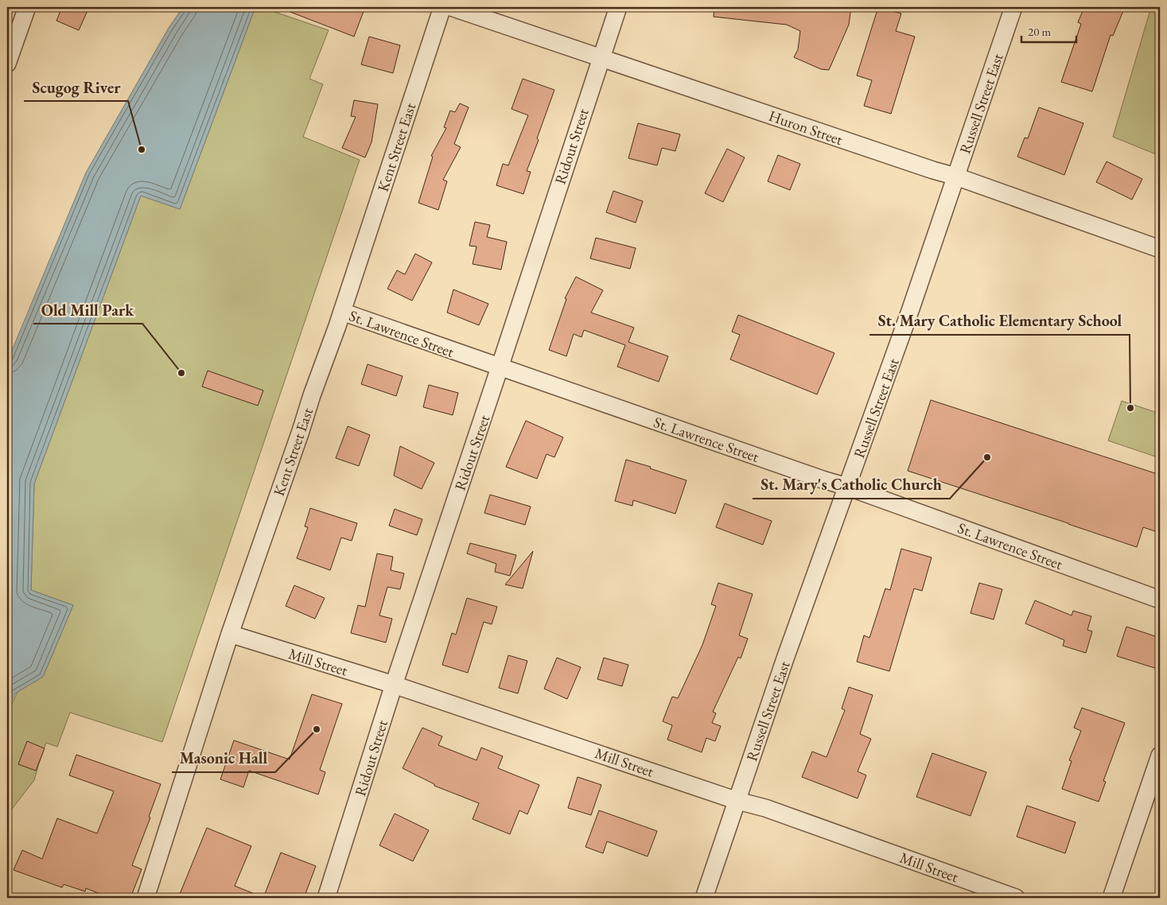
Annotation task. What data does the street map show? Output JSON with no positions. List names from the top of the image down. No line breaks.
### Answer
{"streets":{"street":["Russell Street East","Huron Street","Ridout Street","Kent Street East","St. Lawrence Street","Mill Street"]},"crossings":[["Russell Street East","Huron Street"],["Russell Street East","St. Lawrence Street"],["Russell Street East","Mill Street"],["Huron Street","Ridout Street"],["Ridout Street","St. Lawrence Street"],["Ridout Street","Mill Street"],["Kent Street East","St. Lawrence Street"],["Kent Street East","Mill Street"]],"places":["Scugog River","Old Mill Park","St. Mary Catholic Elementary School","St. Mary's Catholic Church","Masonic Hall"],"scale_bar":"20 m"}
